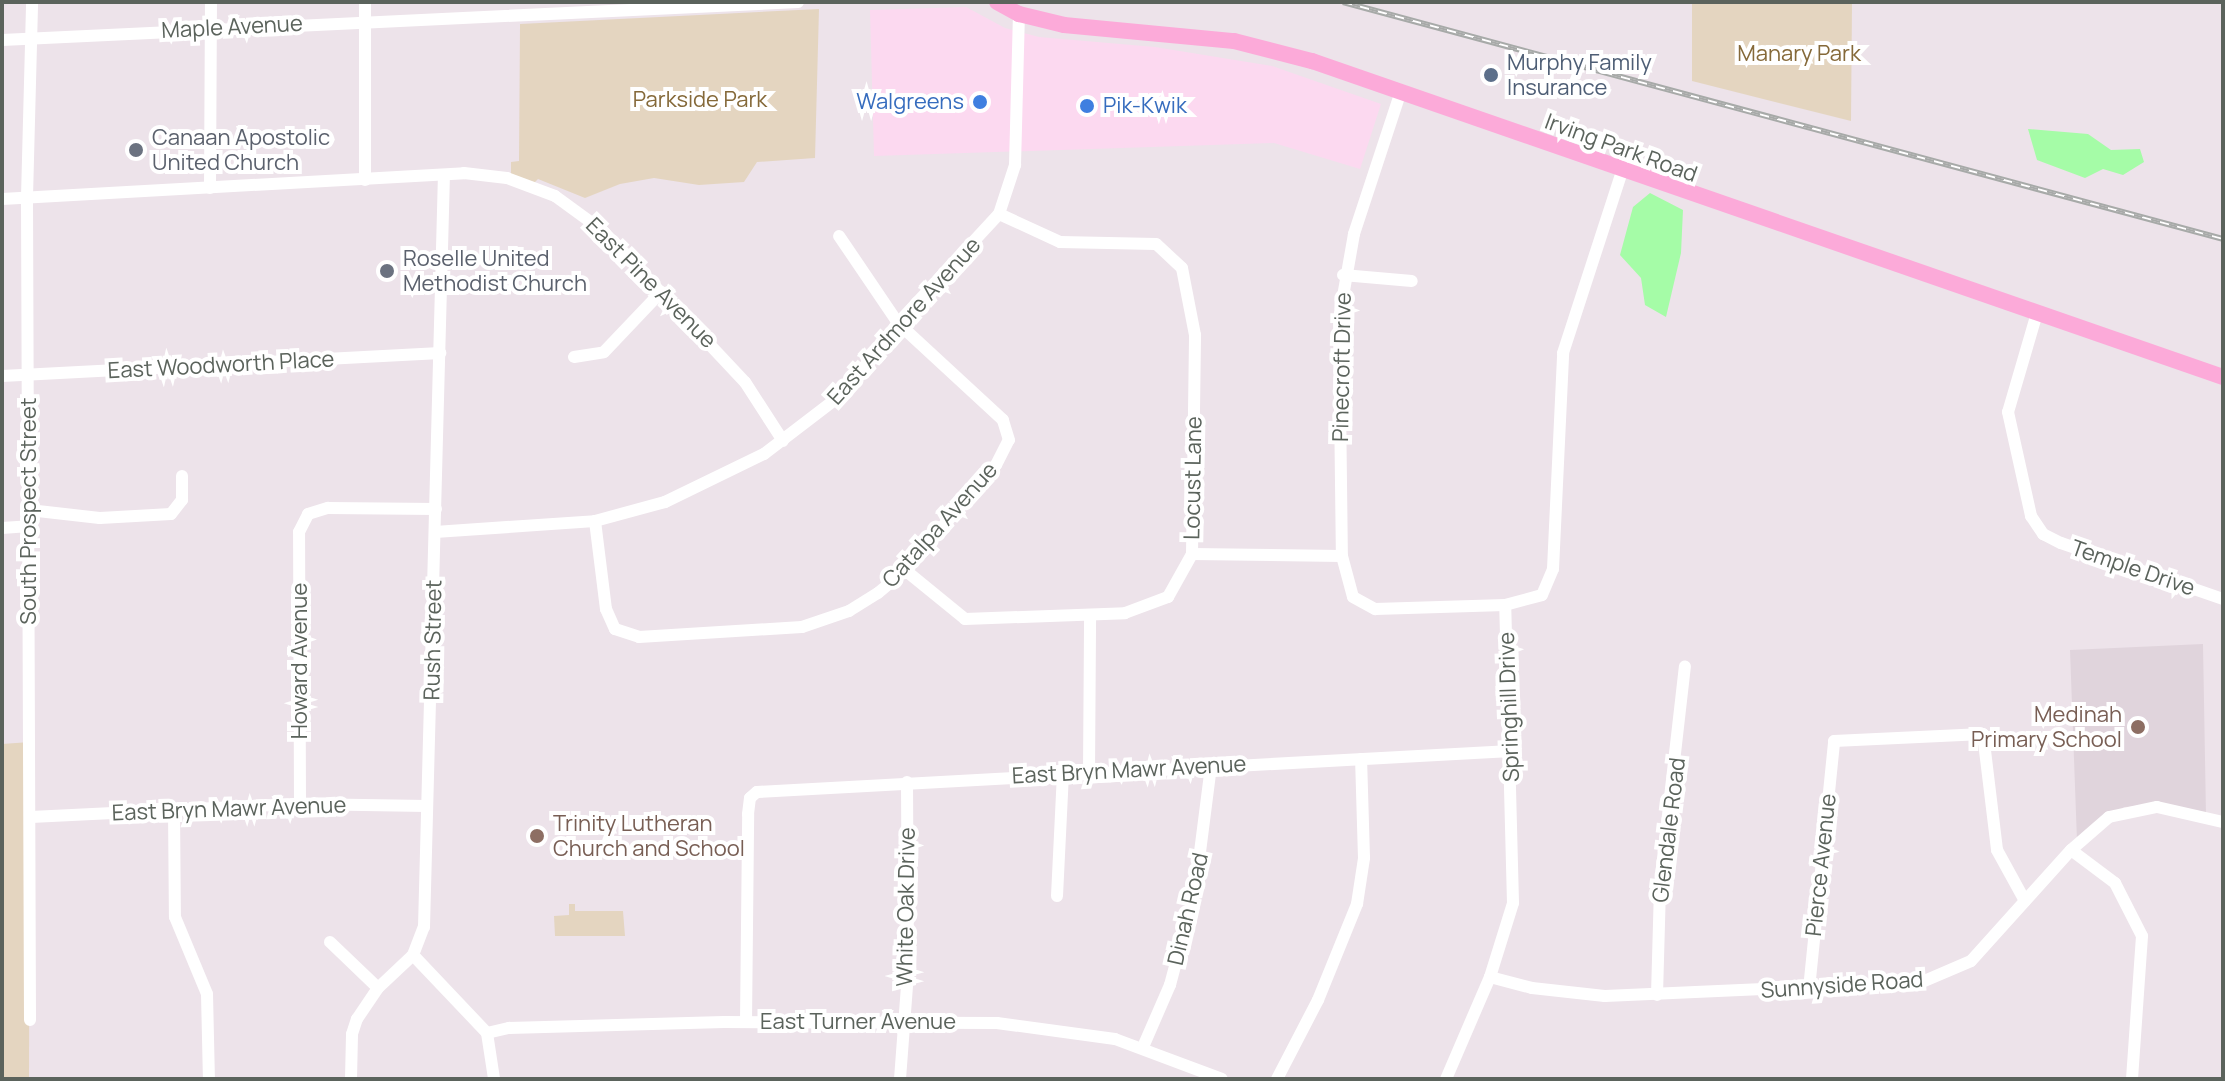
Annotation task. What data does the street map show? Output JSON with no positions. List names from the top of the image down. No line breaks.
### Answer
{"streets":{"main road":["Irving Park Road"],"street":["Maple Avenue","East Pine Avenue","East Ardmore Avenue","East Woodworth Place","Pinecroft Drive","Locust Lane","South Prospect Street","Catalpa Avenue","Temple Drive","Rush Street","Howard Avenue","Springhill Drive","East Bryn Mawr Avenue","Glendale Road","Pierce Avenue","White Oak Drive","Dinah Road","Sunnyside Road","East Turner Avenue"]},"crossings":[["Maple Avenue","South Prospect Street"],["Irving Park Road","East Ardmore Avenue"],["Irving Park Road","Pinecroft Drive"],["Irving Park Road","Temple Drive"],["Irving Park Road","Springhill Drive"],["East Pine Avenue","East Ardmore Avenue"],["East Pine Avenue","South Prospect Street"],["East Pine Avenue","Rush Street"],["East Ardmore Avenue","Locust Lane"],["East Ardmore Avenue","Catalpa Avenue"],["East Ardmore Avenue","Rush Street"],["East Woodworth Place","South Prospect Street"],["East Woodworth Place","Rush Street"],["Pinecroft Drive","Springhill Drive"],["Locust Lane","Catalpa Avenue"],["South Prospect Street","East Bryn Mawr Avenue"],["Rush Street","Howard Avenue"],["Rush Street","East Bryn Mawr Avenue"],["Howard Avenue","East Bryn Mawr Avenue"],["Springhill Drive","East Bryn Mawr Avenue"],["Springhill Drive","Sunnyside Road"],["East Bryn Mawr Avenue","White Oak Drive"],["East Bryn Mawr Avenue","Dinah Road"],["East Bryn Mawr Avenue","East Turner Avenue"],["Glendale Road","Sunnyside Road"],["Pierce Avenue","Sunnyside Road"],["White Oak Drive","East Turner Avenue"],["Dinah Road","East Turner Avenue"]],"parks":["Manary Park","Parkside Park"],"places":["Murphy Family Insurance","Walgreens","Pik-Kwik","Canaan Apostolic United Church","Roselle United Methodist Church","Medinah Primary School","Trinity Lutheran Church and School"]}
